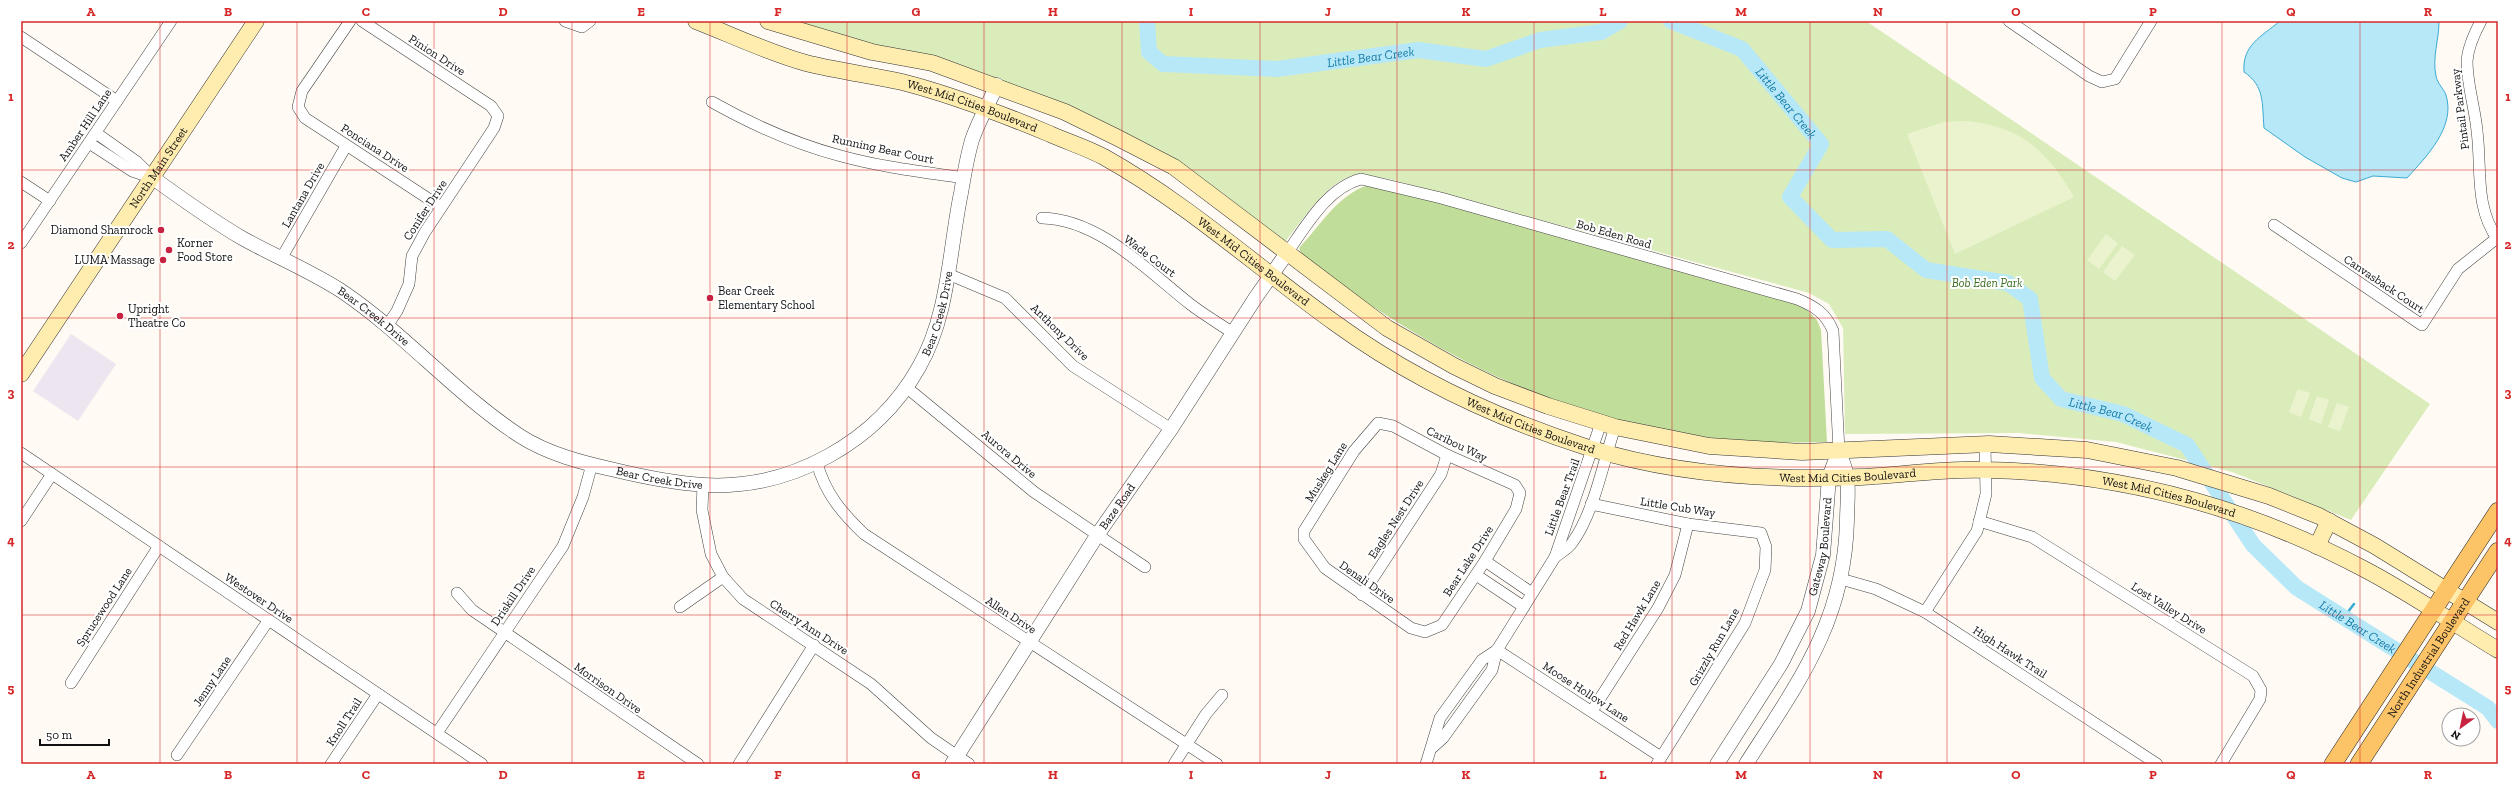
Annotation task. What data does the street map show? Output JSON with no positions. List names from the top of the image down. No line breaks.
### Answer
{"streets":{"main road":["West Mid Cities Boulevard","North Main Street","North Industrial Boulevard"],"street":["Pinion Drive","Pintail Parkway","Amber Hill Lane","Ponciana Drive","Running Bear Court","Lantana Drive","Conifer Drive","Bob Eden Road","Wade Court","Canvasback Court","Bear Creek Drive","Anthony Drive","Caribou Way","Aurora Drive","Muskeg Lane","Little Bear Trail","Baze Road","Little Cub Way","Eagles Nest Drive","Gateway Boulevard","Bear Lake Drive","Denali Drive","Driskill Drive","Westover Drive","Sprucewood Lane","Lost Valley Drive","Allen Drive","Red Hawk Lane","Cherry Ann Drive","Grizzly Run Lane","High Hawk Trail","Jenny Lane","Morrison Drive","Moose Hollow Lane","Knoll Trail"]},"crossings":[["Pinion Drive","Conifer Drive"],["West Mid Cities Boulevard","Bob Eden Road"],["West Mid Cities Boulevard","Bear Creek Drive"],["West Mid Cities Boulevard","Little Bear Trail"],["West Mid Cities Boulevard","Baze Road"],["West Mid Cities Boulevard","Gateway Boulevard"],["West Mid Cities Boulevard","North Industrial Boulevard"],["Pintail Parkway","Canvasback Court"],["Amber Hill Lane","Bear Creek Drive"],["Ponciana Drive","Lantana Drive"],["Ponciana Drive","Conifer Drive"],["Running Bear Court","Bear Creek Drive"],["North Main Street","Bear Creek Drive"],["Lantana Drive","Bear Creek Drive"],["Conifer Drive","Bear Creek Drive"],["Bob Eden Road","Baze Road"],["Bob Eden Road","Gateway Boulevard"],["Wade Court","Baze Road"],["Bear Creek Drive","Anthony Drive"],["Bear Creek Drive","Aurora Drive"],["Bear Creek Drive","Driskill Drive"],["Bear Creek Drive","Allen Drive"],["Bear Creek Drive","Cherry Ann Drive"],["Anthony Drive","Baze Road"],["Caribou Way","Muskeg Lane"],["Caribou Way","Eagles Nest Drive"],["Caribou Way","Bear Lake Drive"],["Aurora Drive","Baze Road"],["Muskeg Lane","Denali Drive"],["Little Bear Trail","Little Cub Way"],["Little Bear Trail","Moose Hollow Lane"],["Baze Road","Allen Drive"],["Baze Road","Cherry Ann Drive"],["Little Cub Way","Red Hawk Lane"],["Little Cub Way","Grizzly Run Lane"],["Eagles Nest Drive","Denali Drive"],["Gateway Boulevard","High Hawk Trail"],["Bear Lake Drive","Denali Drive"],["Driskill Drive","Westover Drive"],["Driskill Drive","Morrison Drive"],["Westover Drive","Sprucewood Lane"],["Westover Drive","Jenny Lane"],["Westover Drive","Knoll Trail"],["Red Hawk Lane","Moose Hollow Lane"],["Grizzly Run Lane","Moose Hollow Lane"]],"water":["Little Bear Creek"],"parks":["Bob Eden Park"],"places":["Diamond Shamrock","Korner Food Store","LUMA Massage","Bear Creek Elementary School","Upright Theatre Co"],"scale_bar":"50 m","north":"bottom left","grid":{"columns":["A","B","C","D","E","F","G","H","I","J","K","L","M","N","O","P","Q","R"],"rows":["1","2","3","4","5"]}}
